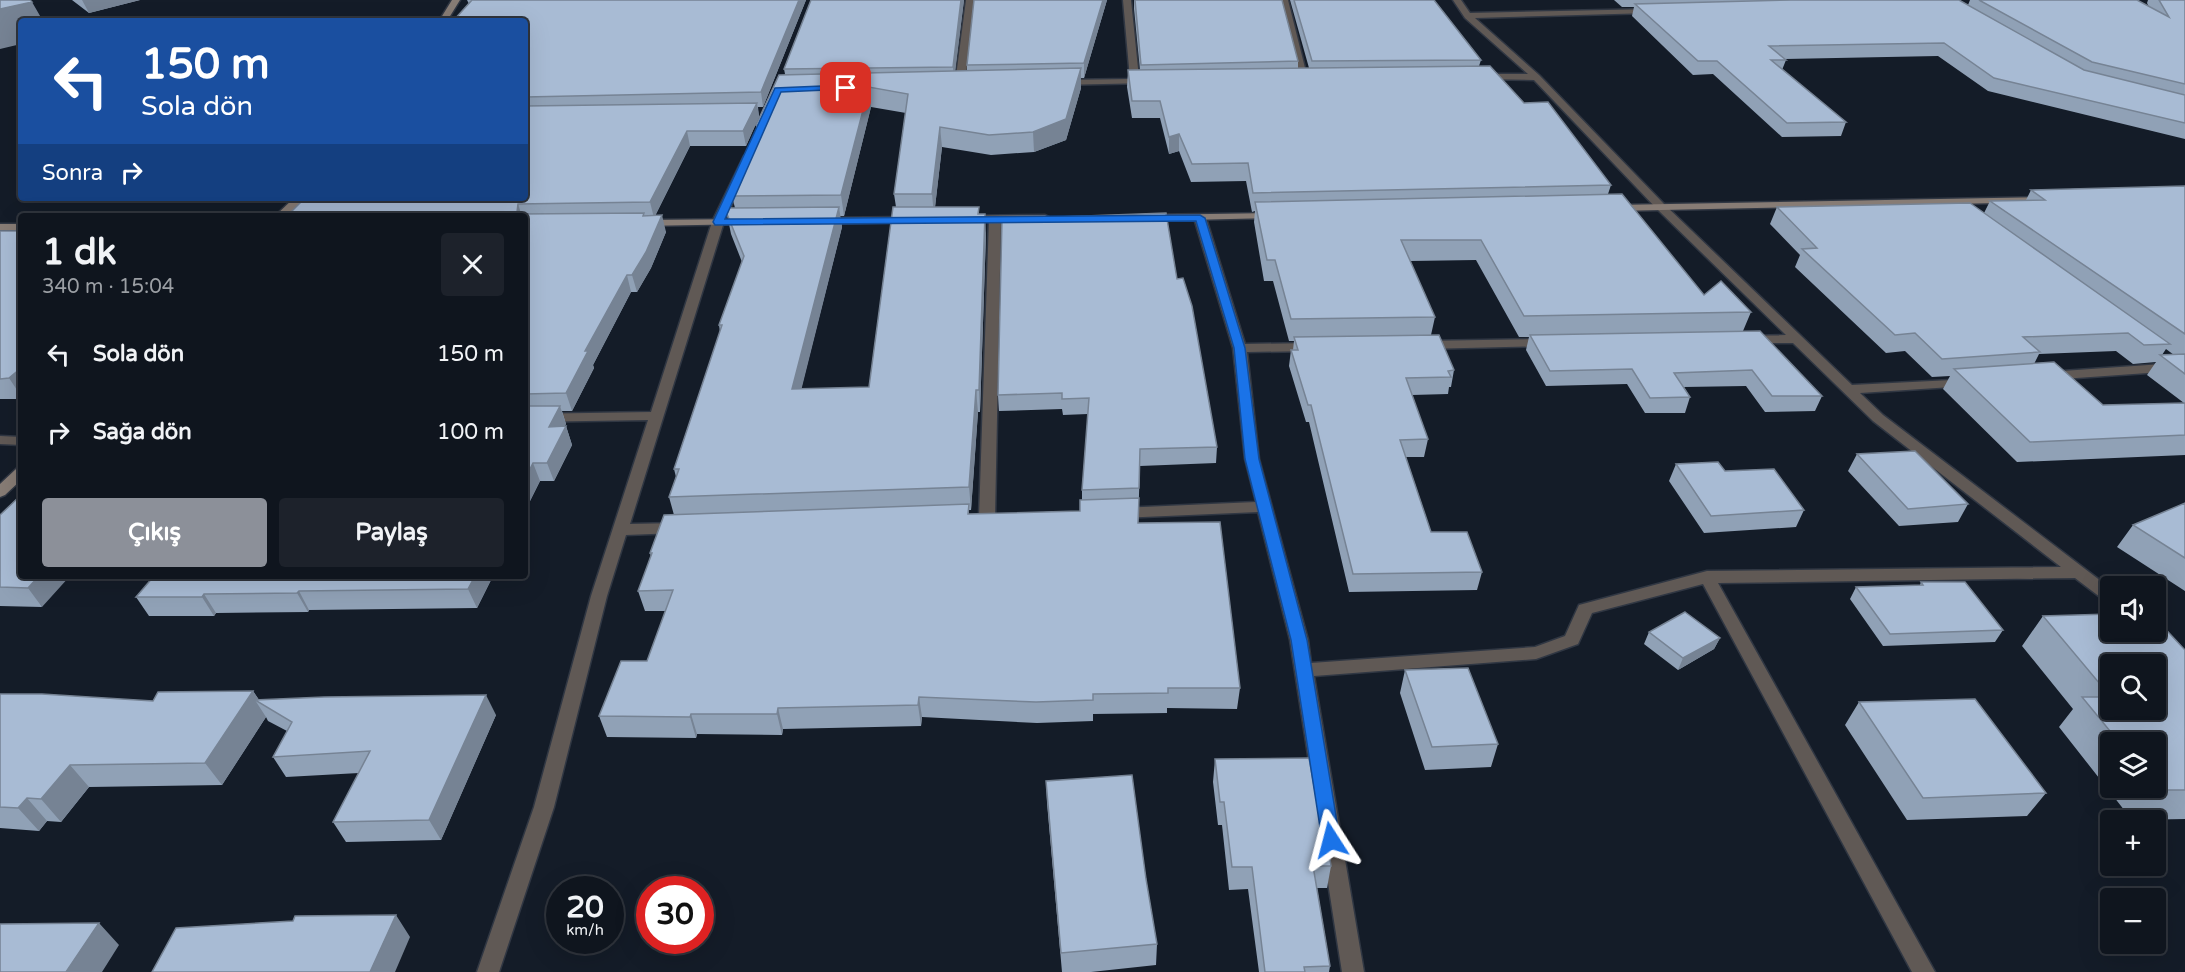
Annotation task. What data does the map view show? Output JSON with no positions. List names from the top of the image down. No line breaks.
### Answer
{"page":{"turn":["150 m","Sola dön"],"then":"Sonra","heading":["1 dk","340 m · 15:04"],"list":[{"name":"Sola dön","value":"150 m"},{"name":"Sağa dön","value":"100 m"}],"buttons":["Çıkış","Paylaş"],"map_buttons":["+","−"],"speed":"20 km/h","limit":"30"}}
